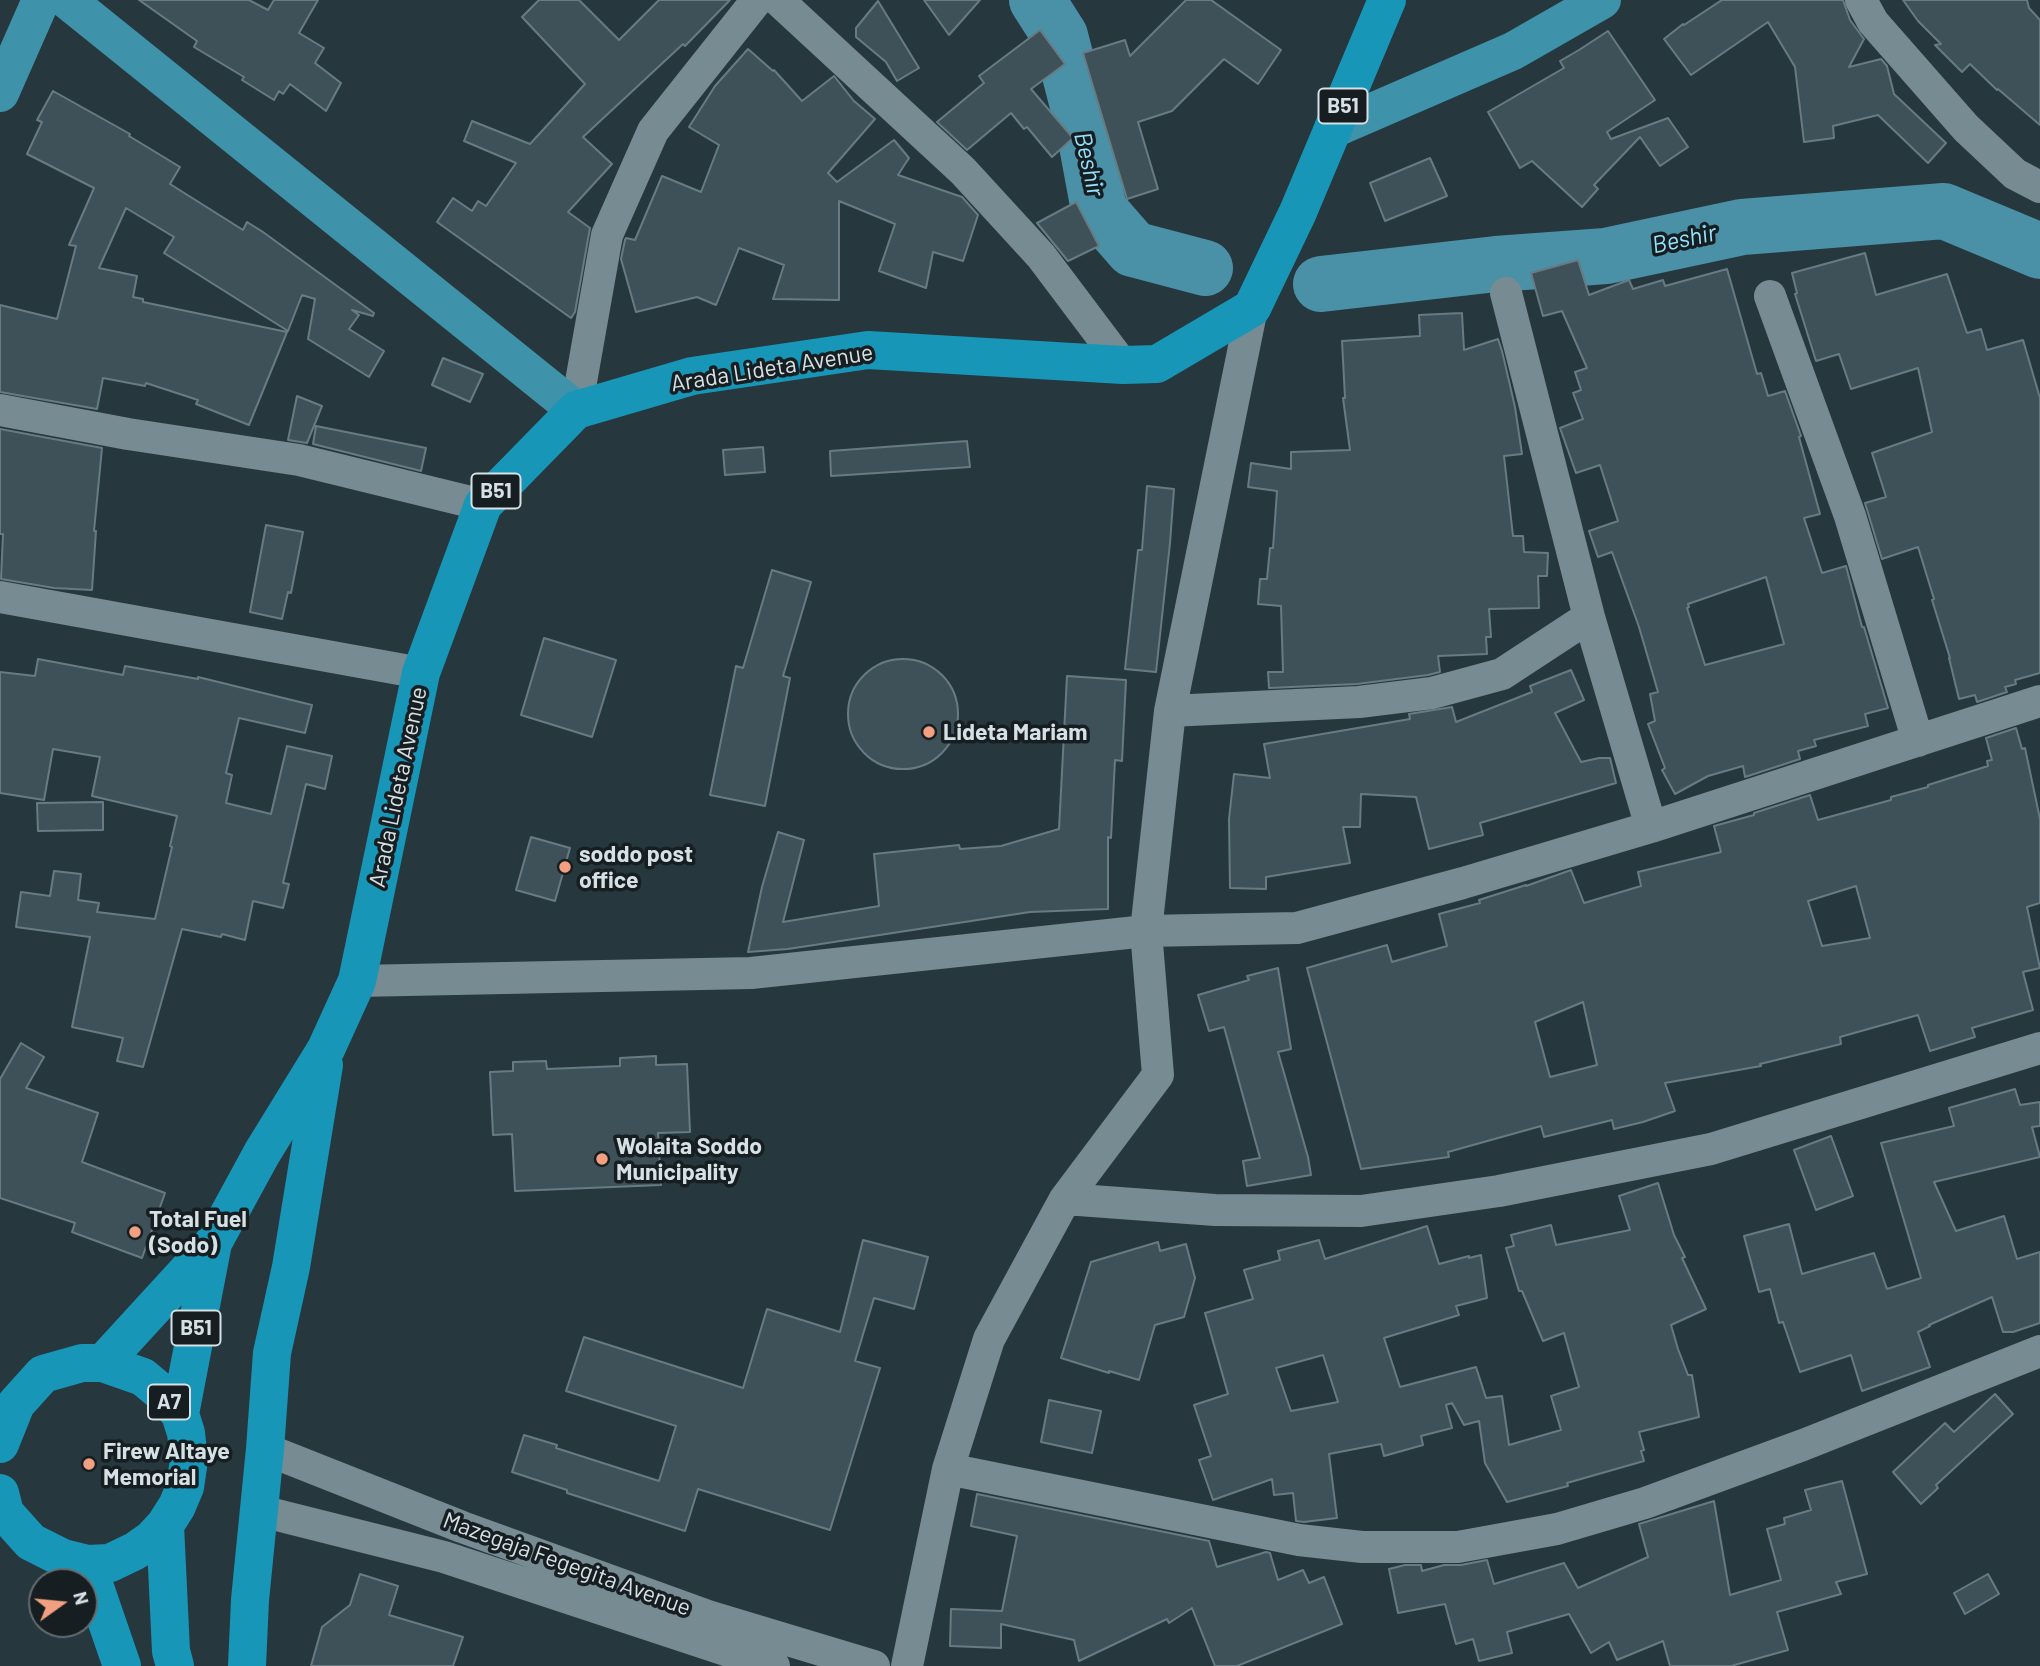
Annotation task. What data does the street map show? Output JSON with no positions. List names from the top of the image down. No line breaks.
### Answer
{"streets":{"highway":["B51","Arada Lideta Avenue","A7"],"street":["Mazegaja Fegegita Avenue"]},"crossings":[["B51","Arada Lideta Avenue"],["B51","A7"]],"water":["Beshir"],"places":["Lideta Mariam","soddo post office","Wolaita Soddo Municipality","Total Fuel (Sodo)","Firew Altaye Memorial"],"north":"right"}
